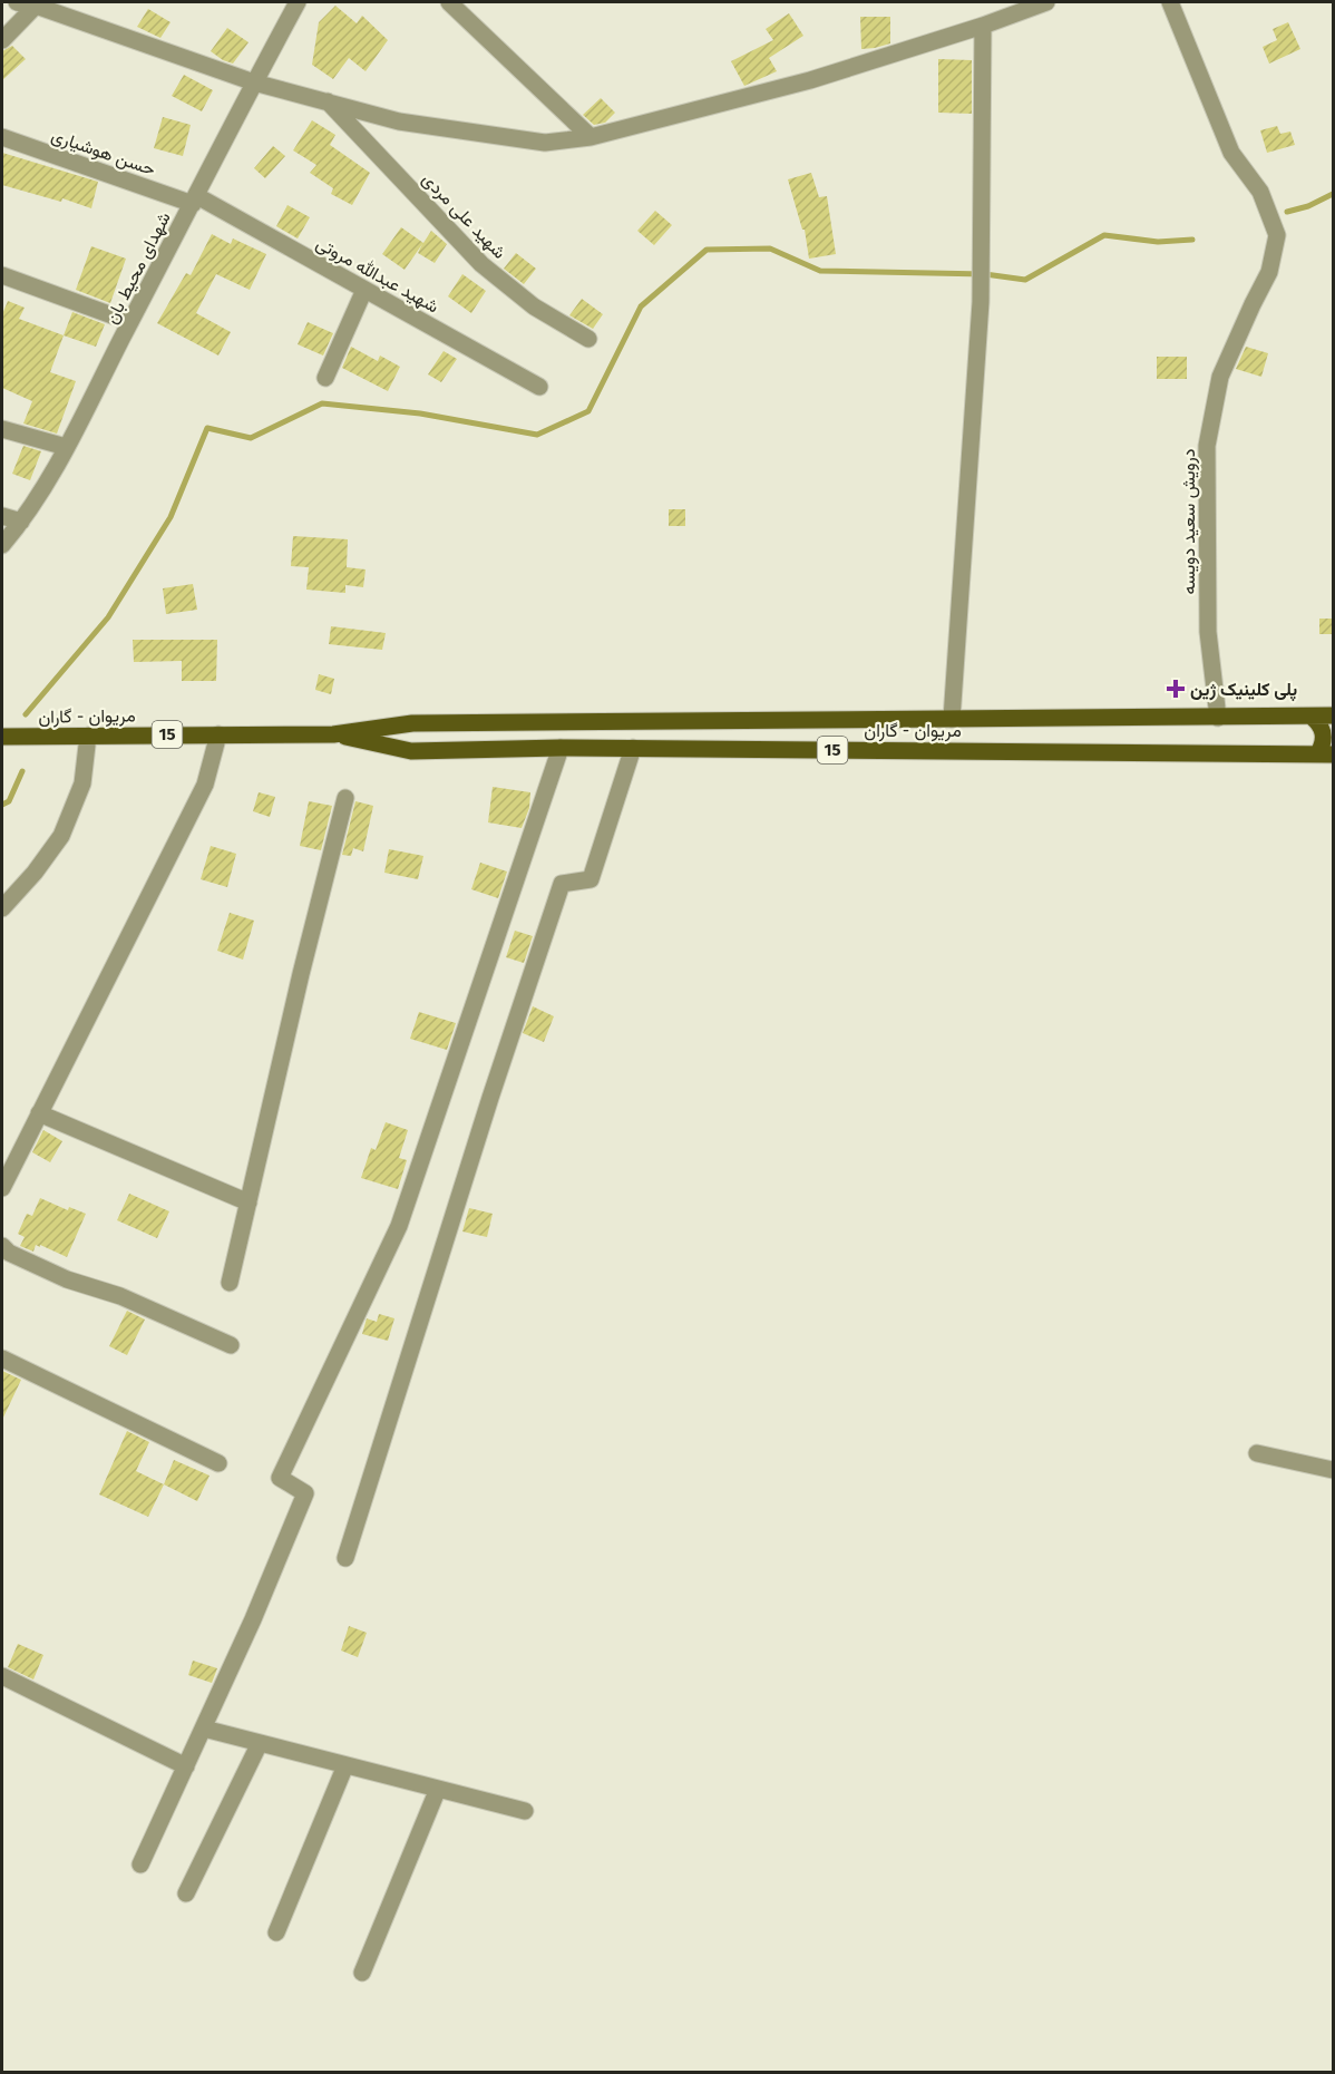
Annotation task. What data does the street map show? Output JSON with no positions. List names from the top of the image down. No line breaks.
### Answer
{"streets":{"main road":["مریوان - گاران","15"],"street":["حسن هوشیاری","شهید علی مردی","شهدای محیط بان","شهید عبدالله مروتی","درویش سعید دویسه"]},"crossings":[["حسن هوشیاری","شهدای محیط بان"],["حسن هوشیاری","شهید عبدالله مروتی"],["شهدای محیط بان","شهید عبدالله مروتی"],["درویش سعید دویسه","مریوان - گاران"]],"places":{"health":["پلی کلینیک ژین"]}}
